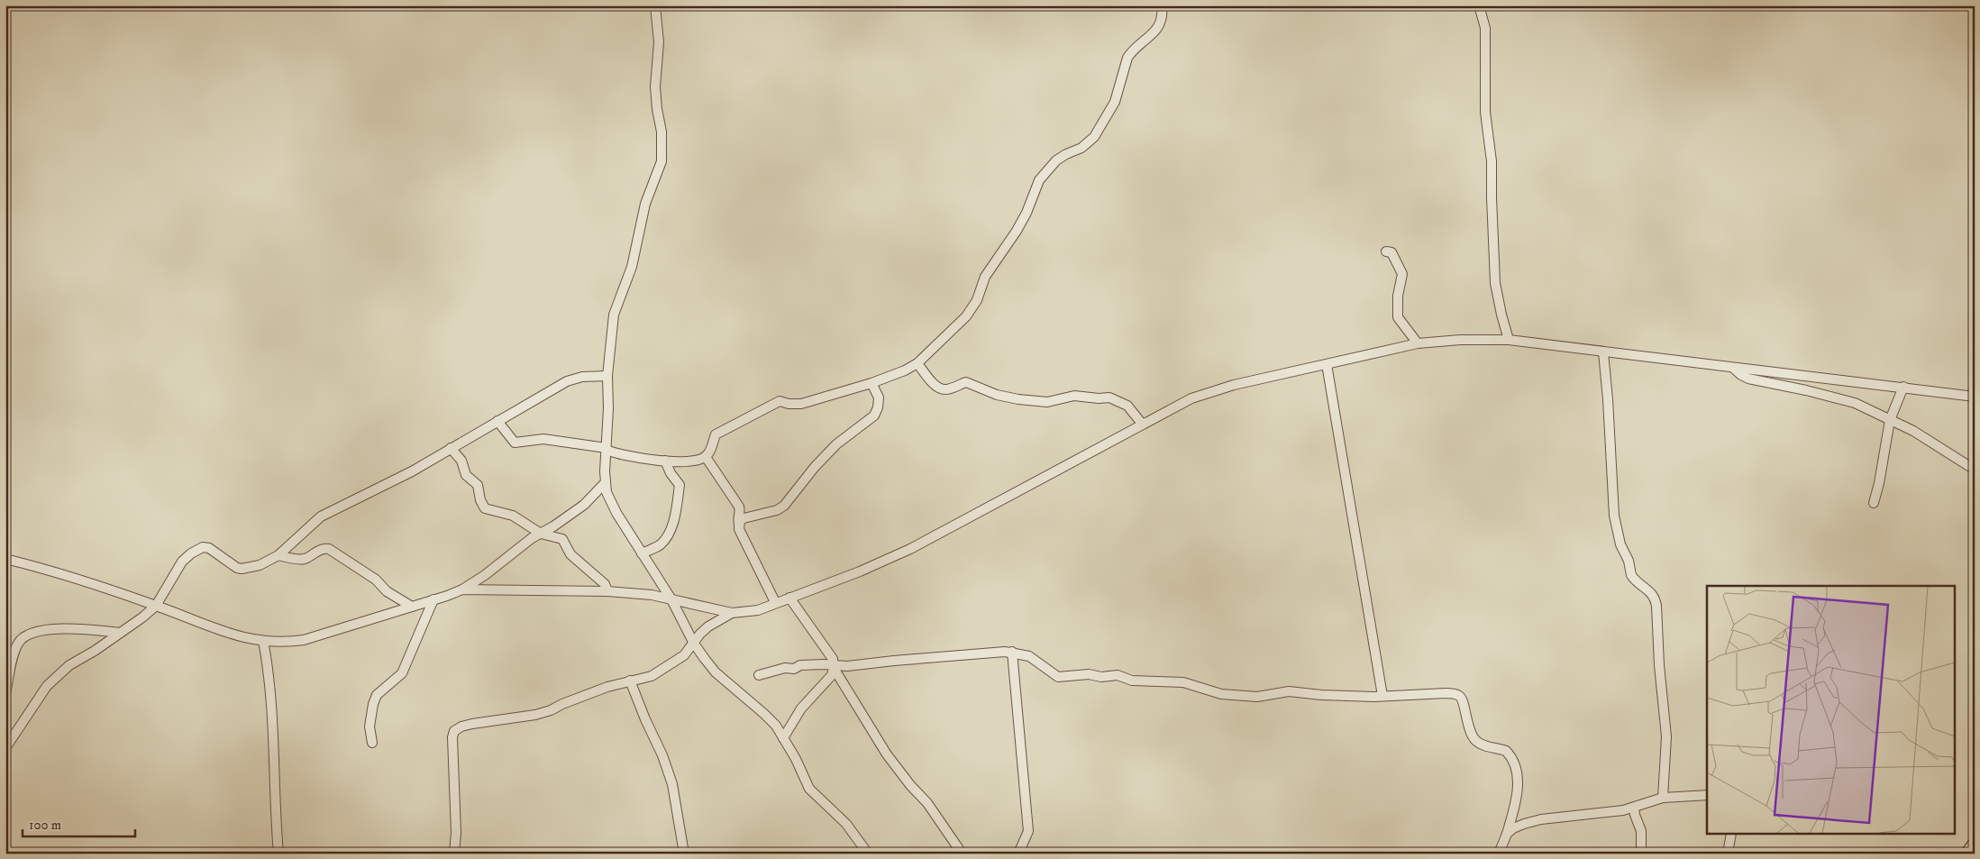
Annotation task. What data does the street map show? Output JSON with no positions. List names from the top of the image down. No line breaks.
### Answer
{"scale_bar":"100 m"}
